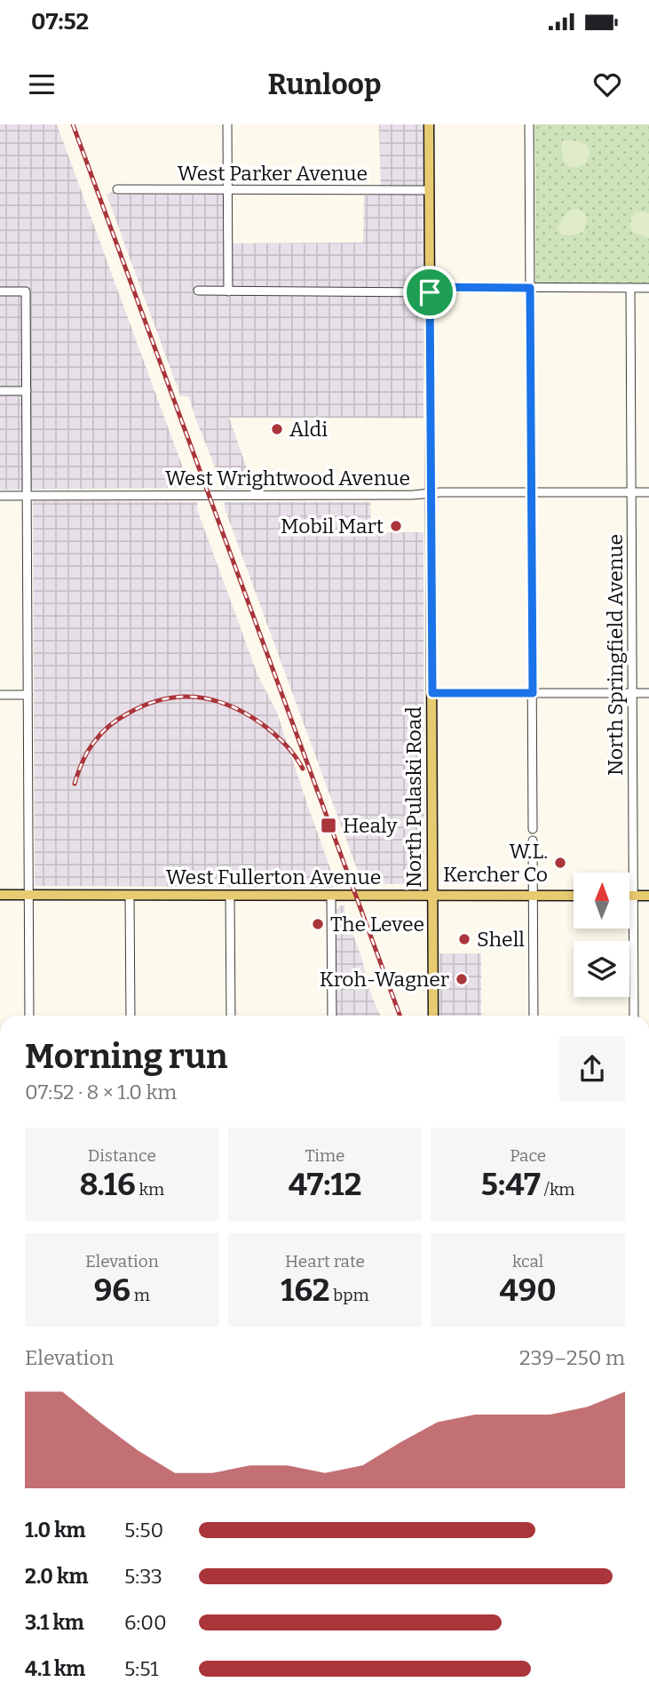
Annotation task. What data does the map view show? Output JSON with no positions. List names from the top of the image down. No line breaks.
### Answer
{"streets":{"main road":["North Pulaski Road","West Fullerton Avenue"],"street":["West Parker Avenue","West Wrightwood Avenue","North Springfield Avenue"]},"crossings":[["West Parker Avenue","North Pulaski Road"],["West Wrightwood Avenue","North Springfield Avenue"],["West Wrightwood Avenue","North Pulaski Road"],["North Pulaski Road","West Fullerton Avenue"]],"places":{"other":["Aldi","Mobil Mart","W.L. Kercher Co","The Levee","Shell","Kroh-Wagner"],"transit":["Healy"]},"north":"top","page":{"status":"07:52","header":"Runloop","heading":["Morning run","07:52 · 8 × 1.0 km"],"stats":[["Distance","8.16 km"],["Time","47:12"],["Pace","5:47 /km"],["Elevation","96 m"],["Heart rate","162 bpm"],["kcal","490"]],"chart":["Elevation","239–250 m"],"list":[{"name":"1.0 km","note":"5:50"},{"name":"2.0 km","note":"5:33"},{"name":"3.1 km","note":"6:00"},{"name":"4.1 km","note":"5:51"}]}}
